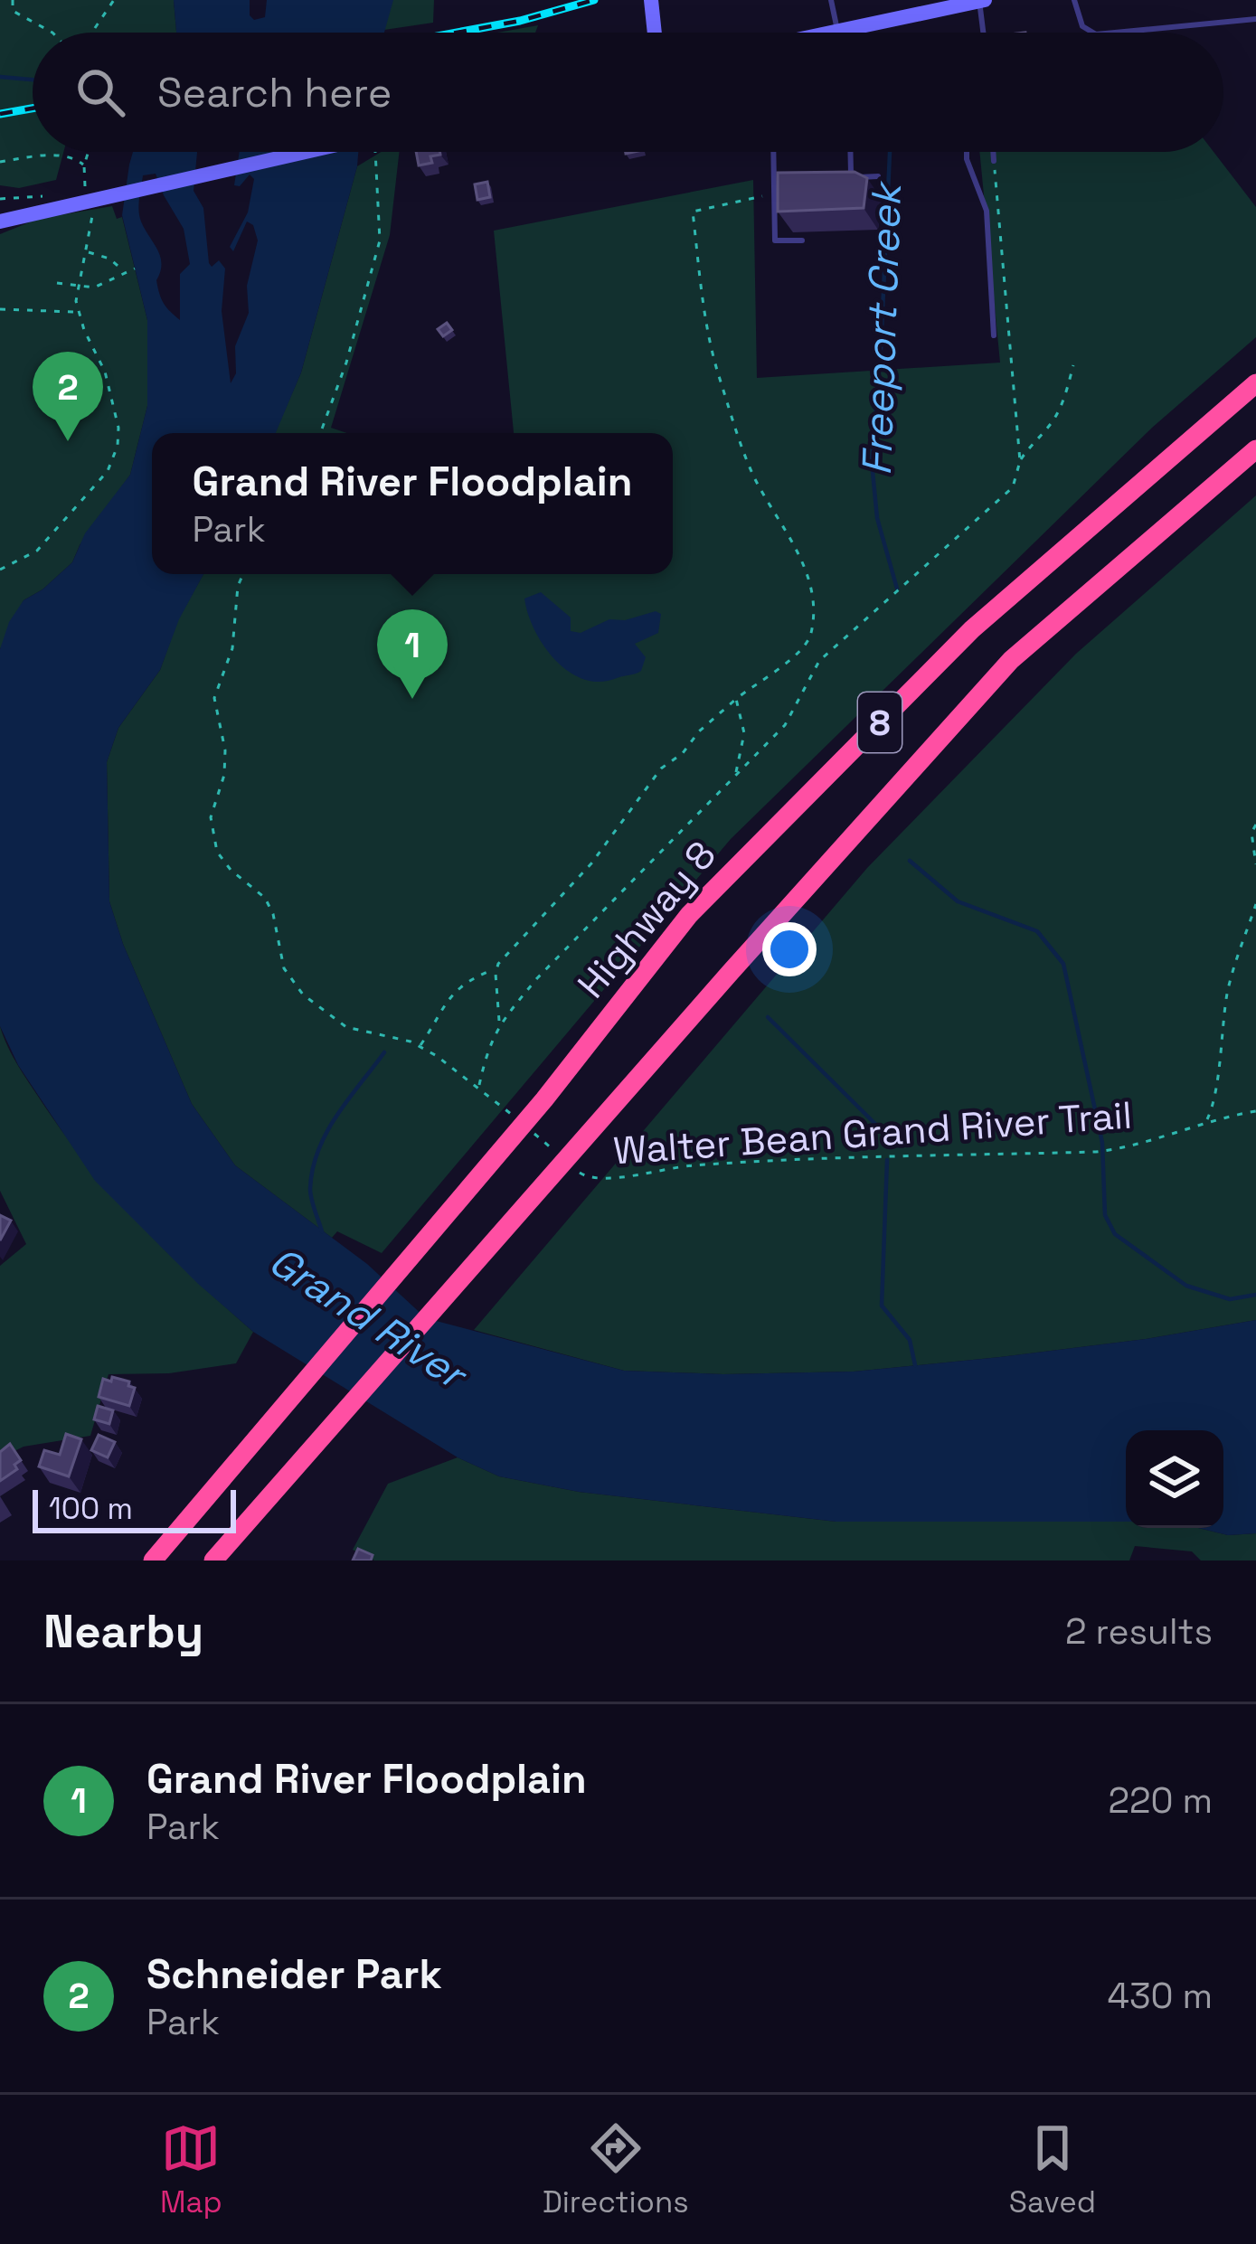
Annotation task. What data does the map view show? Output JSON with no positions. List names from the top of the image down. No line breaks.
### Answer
{"streets":{"highway":["8","Highway 8"],"path":["Walter Bean Grand River Trail"]},"water":["Freeport Creek","Grand River"],"scale_bar":"100 m","page":{"search":"Search here","pins":["2","1"],"popup":["Grand River Floodplain","Park"],"scale":"100 m","heading":["Nearby","2 results"],"list":[{"mark":"1","name":"Grand River Floodplain","note":"Park","value":"220 m"},{"mark":"2","name":"Schneider Park","note":"Park","value":"430 m"}],"nav":["Map","Directions","Saved"]}}
